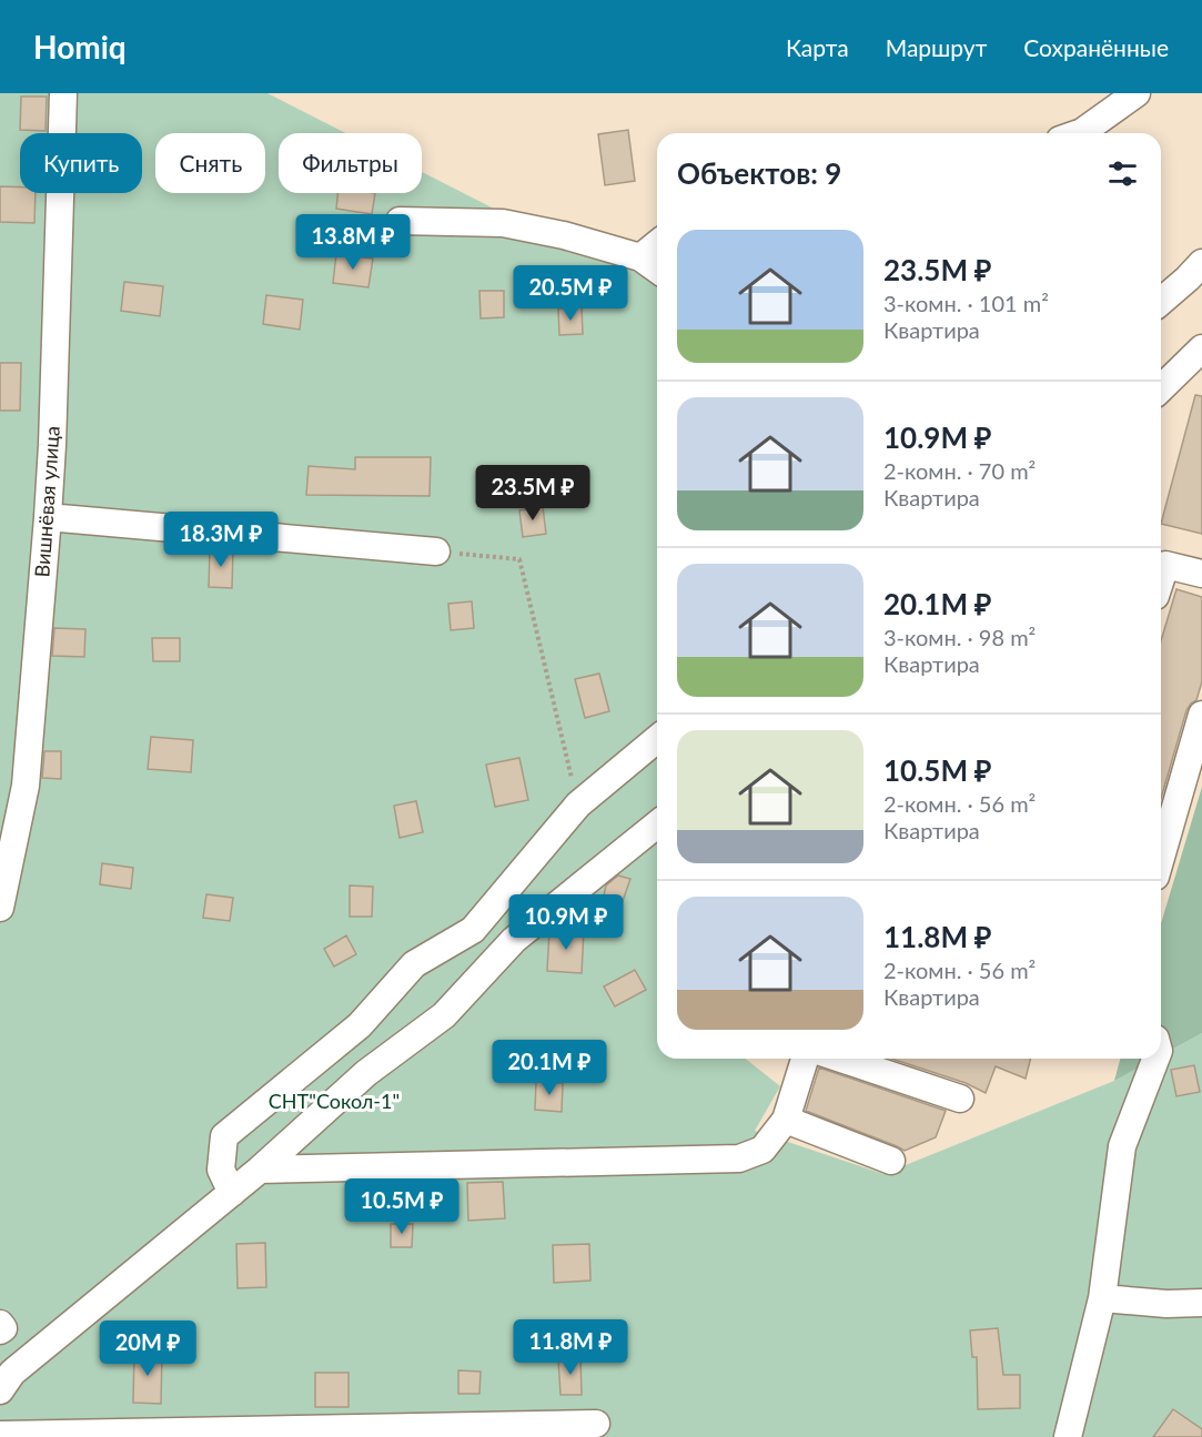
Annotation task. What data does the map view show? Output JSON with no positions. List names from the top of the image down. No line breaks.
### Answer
{"streets":{"street":["Вишнёвая улица"]},"parks":["СНТ\"Сокол-1\""],"page":{"header":"Homiq","nav":["Карта","Маршрут","Сохранённые"],"chip":["Купить","Снять","Фильтры"],"heading":"Объектов: 9","list":[{"name":"23.5M ₽","note":"3-комн. · 101 m² · Квартира"},{"name":"10.9M ₽","note":"2-комн. · 70 m² · Квартира"},{"name":"20.1M ₽","note":"3-комн. · 98 m² · Квартира"},{"name":"10.5M ₽","note":"2-комн. · 56 m² · Квартира"},{"name":"11.8M ₽","note":"2-комн. · 56 m² · Квартира"}],"price":["13.8M ₽","20.5M ₽","23.5M ₽","18.3M ₽","10.9M ₽","20.1M ₽","10.5M ₽","11.8M ₽","20M ₽"]}}
